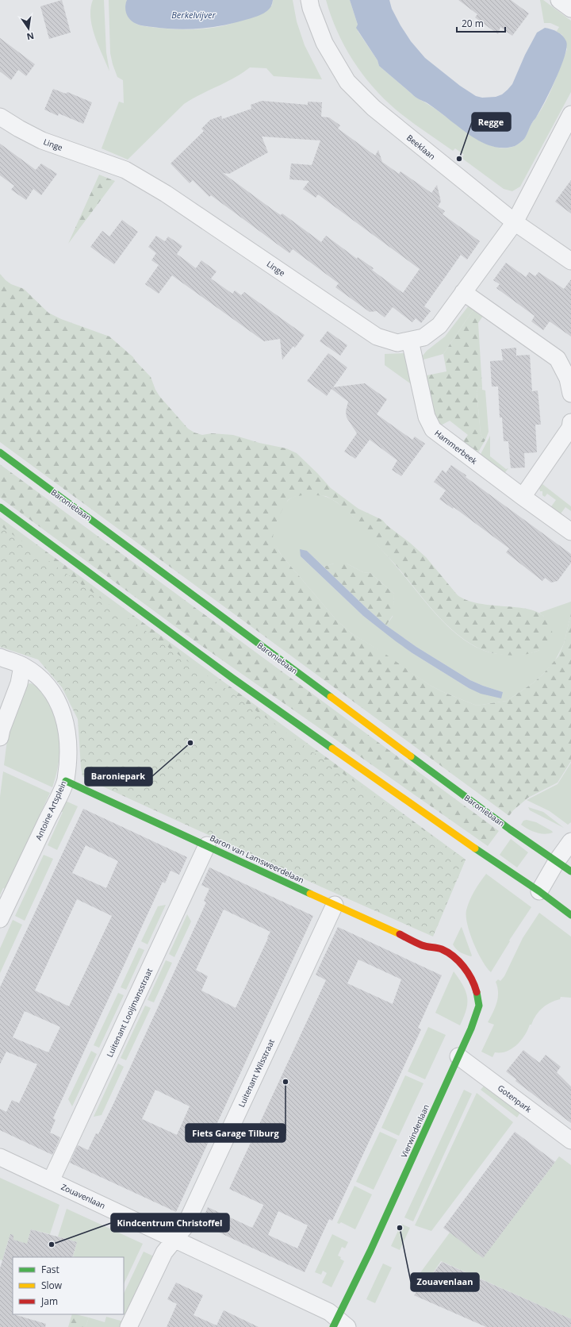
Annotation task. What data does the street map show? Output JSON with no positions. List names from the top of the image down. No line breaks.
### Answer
{"streets":{"main road":["Baroniebaan","Baron van Lamsweerdelaan","Vierwindenlaan"],"street":["Linge","Beeklaan","Hammerbeek","Antoine Artsplein","Luitenant Looijmansstraat","Luitenant Wilsstraat","Gotenpark","Zouavenlaan"]},"crossings":[["Linge","Beeklaan"],["Linge","Hammerbeek"],["Antoine Artsplein","Baron van Lamsweerdelaan"],["Baron van Lamsweerdelaan","Luitenant Looijmansstraat"],["Baron van Lamsweerdelaan","Luitenant Wilsstraat"],["Baron van Lamsweerdelaan","Vierwindenlaan"],["Luitenant Looijmansstraat","Zouavenlaan"],["Luitenant Wilsstraat","Zouavenlaan"],["Gotenpark","Vierwindenlaan"],["Vierwindenlaan","Zouavenlaan"]],"water":["Berkelvijver"],"places":["Regge","Baroniepark","Fiets Garage Tilburg","Zouavenlaan","Kindcentrum Christoffel"],"legend":["Fast","Slow","Jam"],"scale_bar":"20 m","north":"bottom"}
